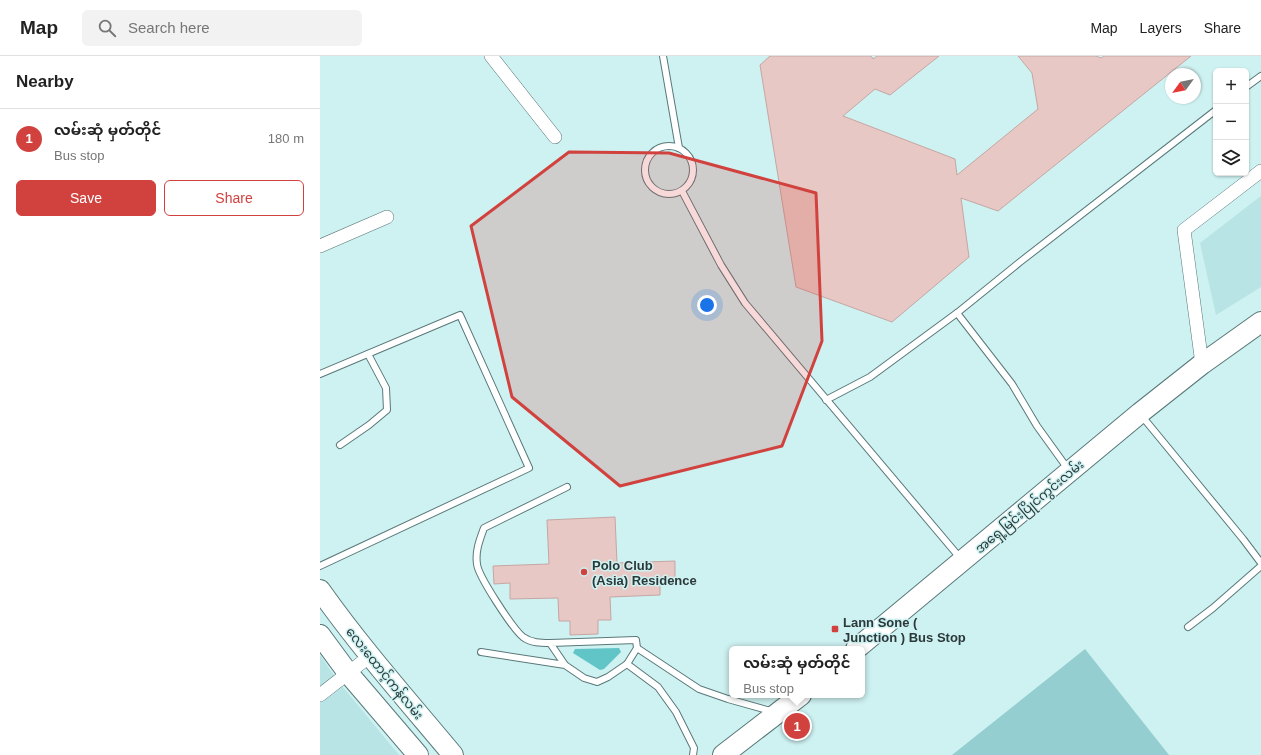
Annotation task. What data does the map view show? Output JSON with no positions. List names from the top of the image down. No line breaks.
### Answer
{"streets":{"main road":["အရှေ့မြင်းပြိုင်ကွင်းလမ်း","လေးထောင့်ကန်လမ်း"]},"places":{"other":["Polo Club (Asia) Residence"],"transit":["Lann Sone ( Junction ) Bus Stop"]},"north":"bottom left","page":{"header":"Map","search":"Search here","nav":["Map","Layers","Share"],"heading":"Nearby","map_buttons":["+","−"],"list":[{"mark":"1","name":"လမ်းဆုံ မှတ်တိုင်","note":"Bus stop","value":"180 m"}],"buttons":["Save","Share"],"popup":["လမ်းဆုံ မှတ်တိုင်","Bus stop"],"pins":"1"}}
